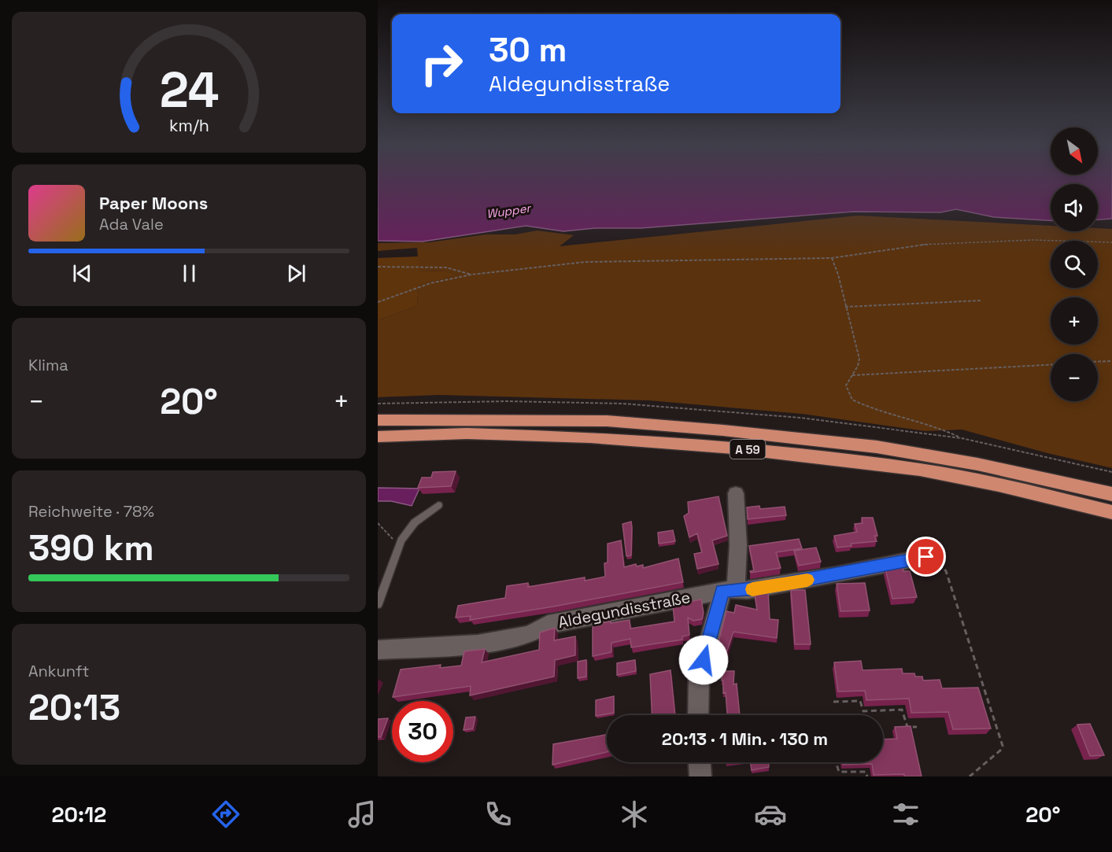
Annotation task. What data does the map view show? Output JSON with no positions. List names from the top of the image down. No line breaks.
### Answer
{"streets":{"highway":["A 59"],"street":["Aldegundisstraße"]},"water":["Wupper"],"north":"bottom right","page":{"turn":["30 m","Aldegundisstraße"],"map_buttons":["+","−"],"song":["Paper Moons","Ada Vale"],"tile":["Klima",["Reichweite · 78%","390 km"],["Ankunft","20:13"]],"heat":["−","20°","+"],"limit":"30","trip":"20:13 · 1 Min. · 130 m","tabs":["20:12","20°"],"gauge":["24","km/h"]}}
